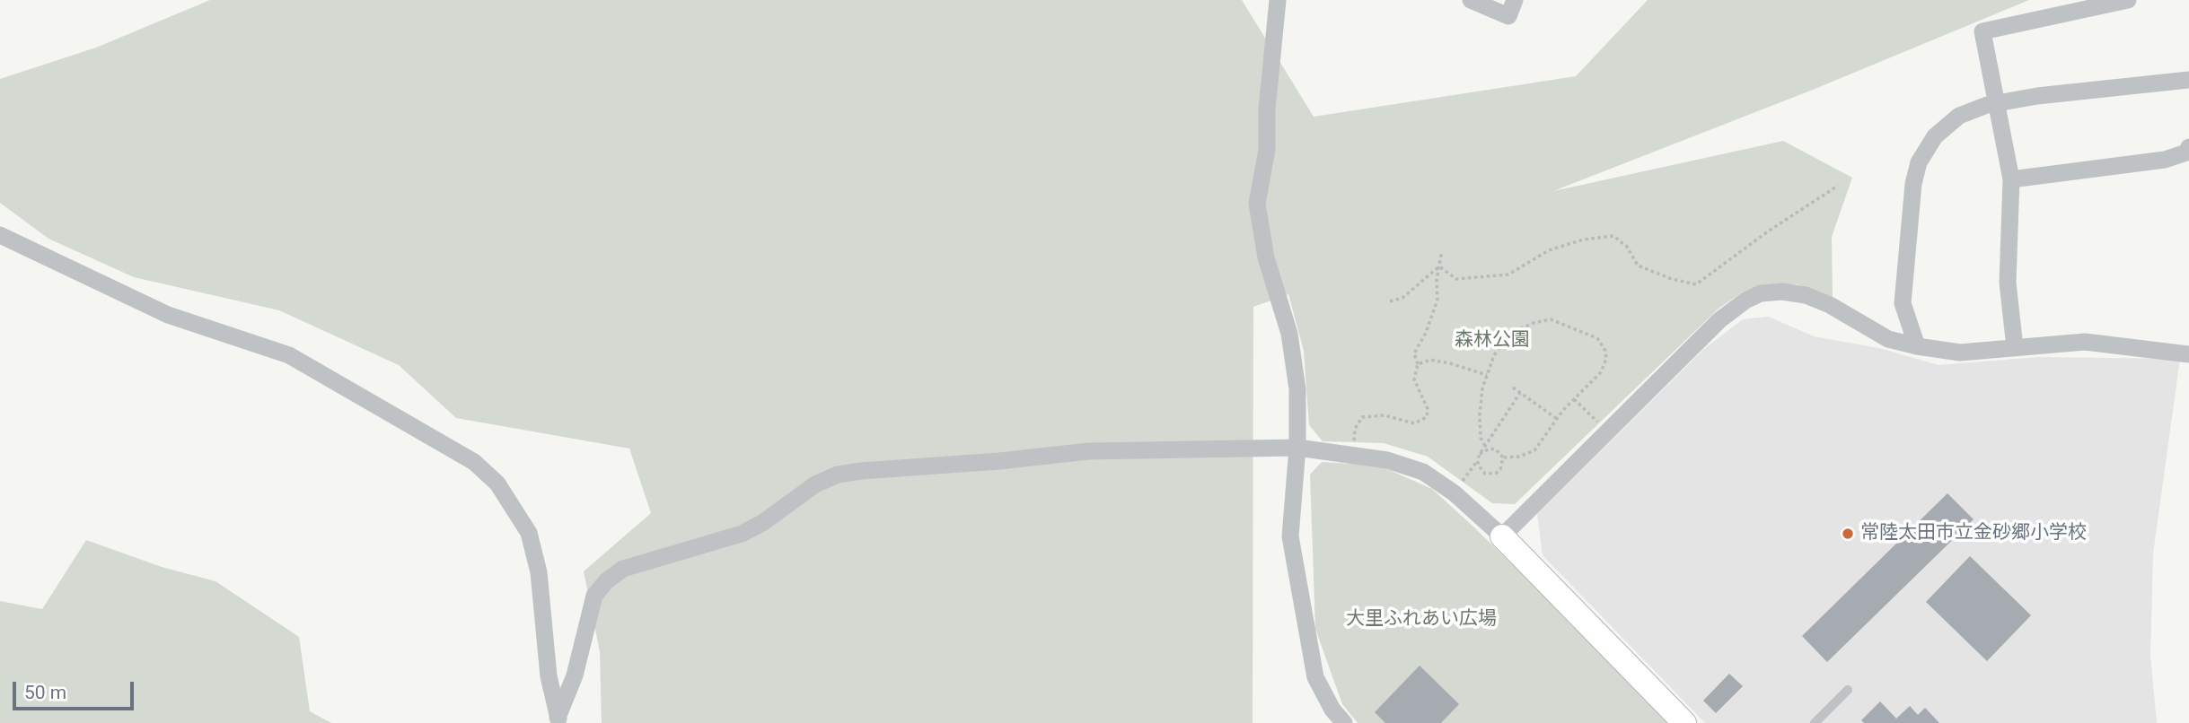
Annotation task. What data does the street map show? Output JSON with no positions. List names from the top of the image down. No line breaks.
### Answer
{"parks":["森林公園","大里ふれあい広場"],"places":["常陸太田市立金砂郷小学校"],"scale_bar":"50 m"}
